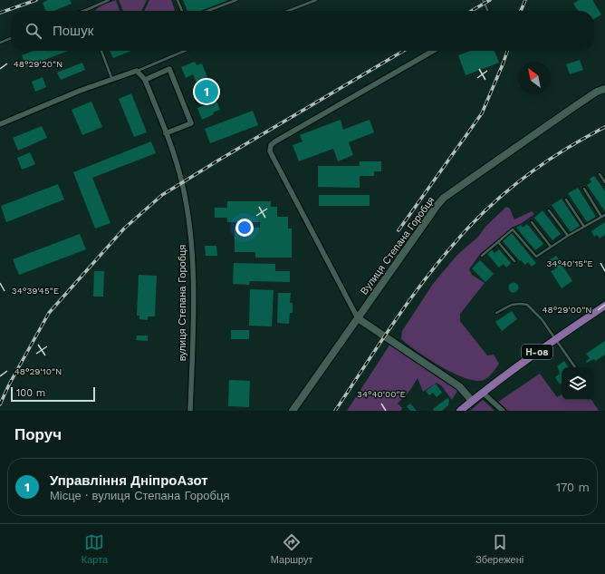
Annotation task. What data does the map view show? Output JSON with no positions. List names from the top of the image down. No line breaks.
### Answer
{"streets":{"main road":["Н-08"],"street":["Вулиця Степана Горобця","вулиця Степана Горобця"]},"scale_bar":"100 m","north":"top left","page":{"search":"Пошук","pins":"1","scale":"100 m","heading":"Поруч","list":[{"mark":"1","name":"Управління ДніпроАзот","note":"Місце · вулиця Степана Горобця","value":"170 m"}],"nav":["Карта","Маршрут","Збережені"]},"coordinates":["48°29'20\"N","34°40'15\"E","34°39'45\"E","48°29'00\"N","48°29'10\"N","34°40'00\"E"]}
